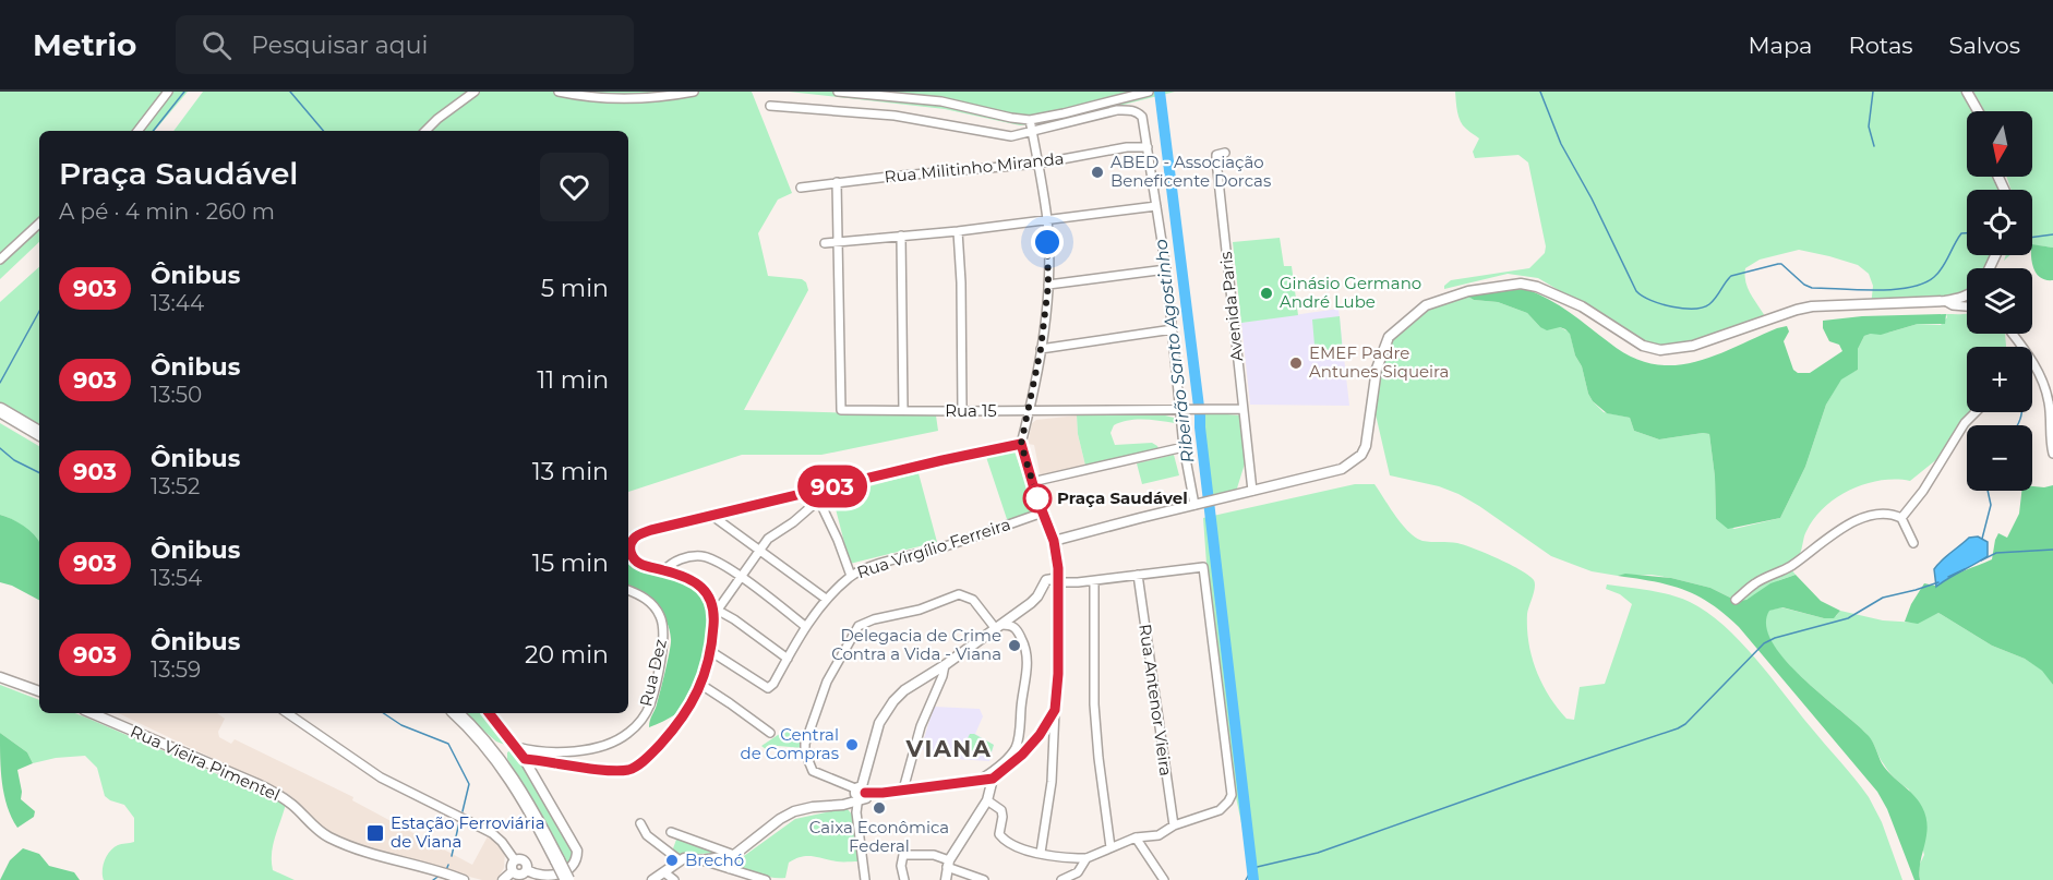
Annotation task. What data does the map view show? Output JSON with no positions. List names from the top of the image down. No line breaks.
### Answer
{"streets":{"street":["Rua Militinho Miranda","Avenida Paris","Rua 15","Rua Virgílio Ferreira","Rua Dez","Rua Antenor Vieira","Rua Vieira Pimentel"]},"crossings":[["Avenida Paris","Rua 15"]],"districts":["VIANA"],"water":["Ribeirão Santo Agostinho"],"places":{"other":["ABED - Associação Beneficente Dorcas","Ginásio Germano André Lube","EMEF Padre Antunes Siqueira","Praça Saudável","Delegacia de Crime Contra a Vida - Viana","Central de Compras","Caixa Econômica Federal","Brechó"],"transit":["Estação Ferroviária de Viana"]},"lines":["bus line 903"],"north":"bottom","page":{"header":"Metrio","search":"Pesquisar aqui","nav":["Mapa","Rotas","Salvos"],"on_map":"903","map_buttons":["+","−"],"heading":["Praça Saudável","A pé · 4 min · 260 m"],"list":[{"mark":"903","name":"Ônibus","note":"13:44","value":"5 min"},{"mark":"903","name":"Ônibus","note":"13:50","value":"11 min"},{"mark":"903","name":"Ônibus","note":"13:52","value":"13 min"},{"mark":"903","name":"Ônibus","note":"13:54","value":"15 min"},{"mark":"903","name":"Ônibus","note":"13:59","value":"20 min"}]}}
